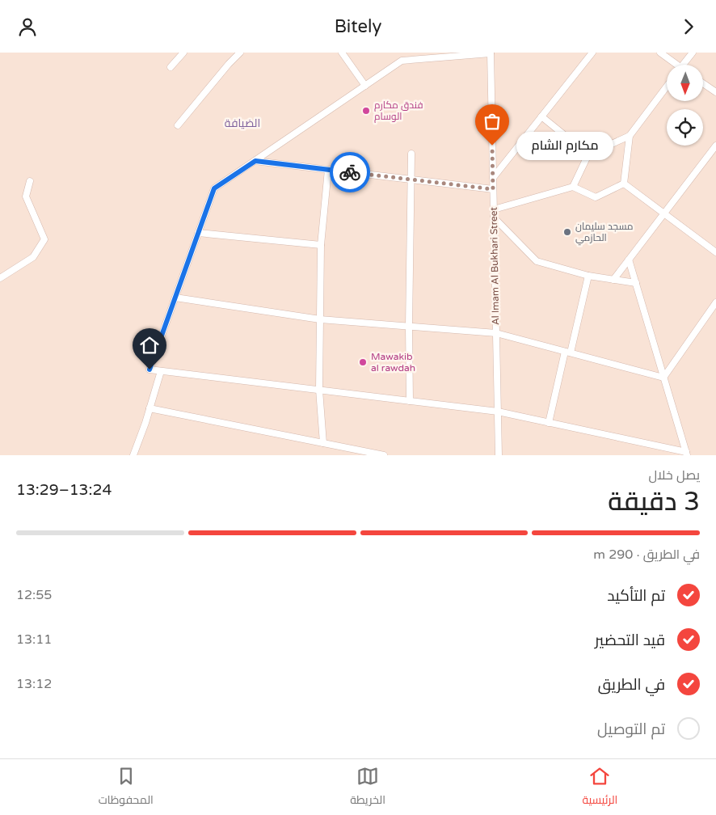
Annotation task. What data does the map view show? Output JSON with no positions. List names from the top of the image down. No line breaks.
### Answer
{"streets":{"street":["Al Imam Al Bukhari Street"]},"districts":["الضيافة"],"places":["فندق مكارم الوسام","مكارم الشام","مسجد سليمان الحازمي","Mawakib al rawdah"],"north":"bottom","page":{"header":"Bitely","bubble":"مكارم الشام","heading":["3 دقيقة","يصل خلال","13:24–13:29"],"bar":"في الطريق · 290 m","list":[["تم التأكيد","12:55"],["قيد التحضير","13:11"],["في الطريق","13:12"],"تم التوصيل"],"tabs":["الرئيسية","الخريطة","المحفوظات"]}}
